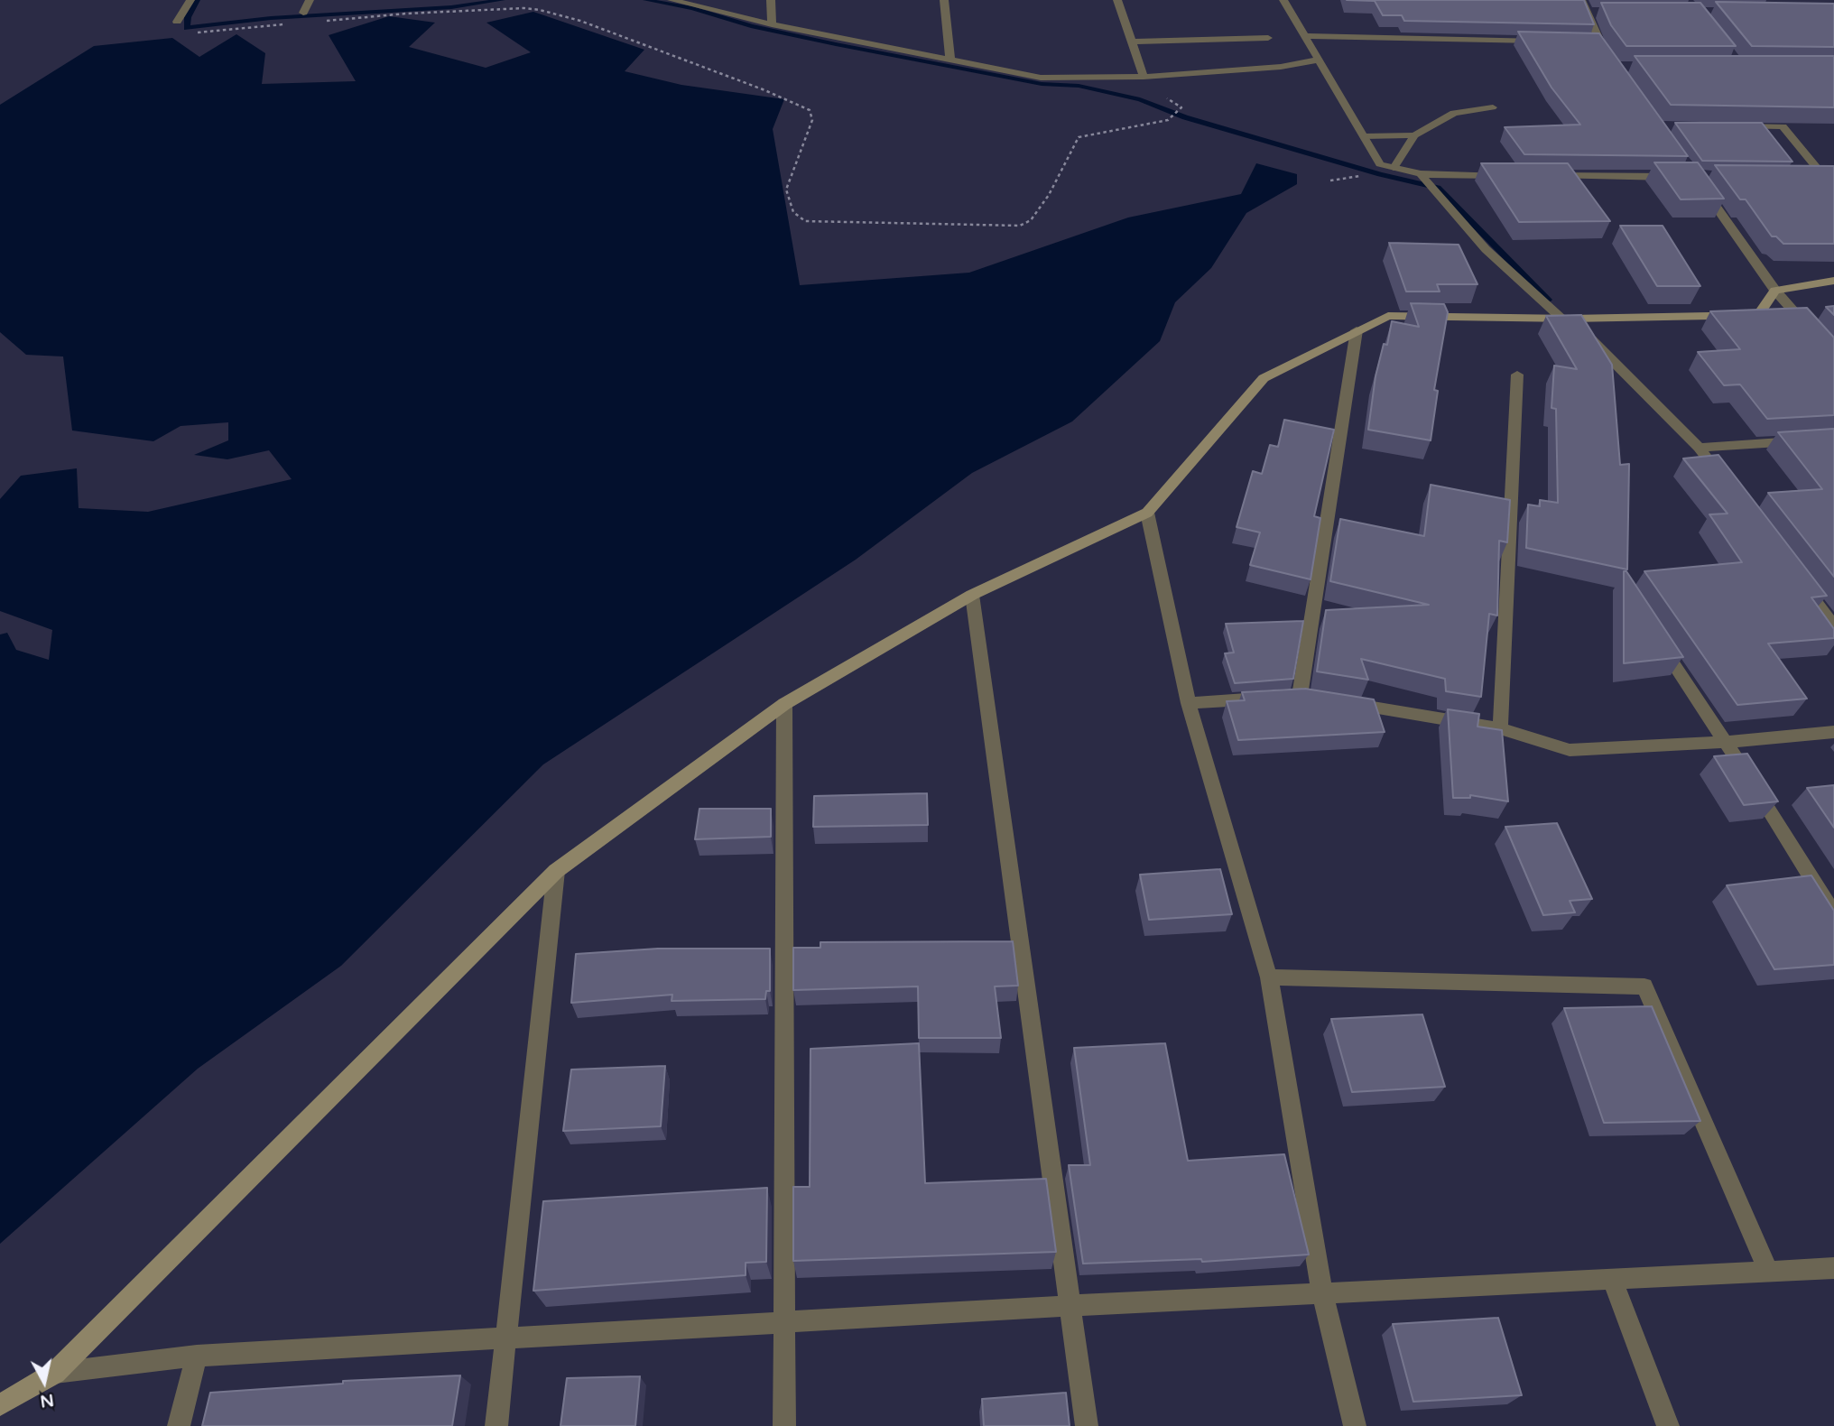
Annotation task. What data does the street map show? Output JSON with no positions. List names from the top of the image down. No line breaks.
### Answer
{"north":"bottom"}
